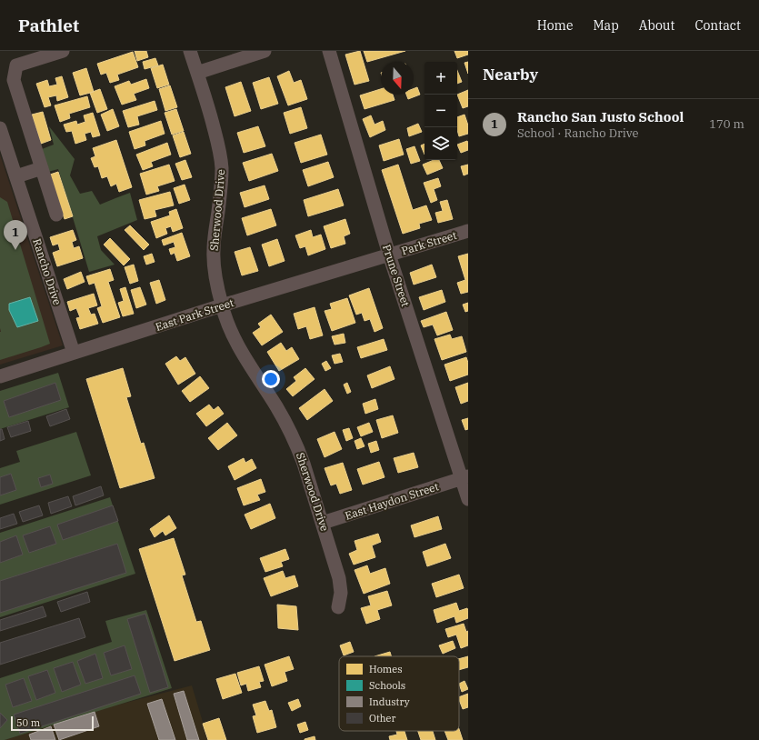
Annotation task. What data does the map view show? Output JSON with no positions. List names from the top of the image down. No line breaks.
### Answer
{"streets":{"street":["Sherwood Drive","Park Street","Rancho Drive","Prune Street","East Park Street","East Haydon Street"]},"crossings":[["Sherwood Drive","East Park Street"],["Sherwood Drive","East Haydon Street"],["Park Street","Prune Street"],["Park Street","East Park Street"],["Rancho Drive","East Park Street"],["Prune Street","East Park Street"],["Prune Street","East Haydon Street"]],"legend":["Homes","Schools","Industry","Other"],"scale_bar":"50 m","north":"bottom","page":{"header":"Pathlet","nav":["Home","Map","About","Contact"],"heading":"Nearby","map_buttons":["+","−"],"list":[{"mark":"1","name":"Rancho San Justo School","note":"School · Rancho Drive","value":"170 m"}],"pins":"1","scale":"50 m"}}
